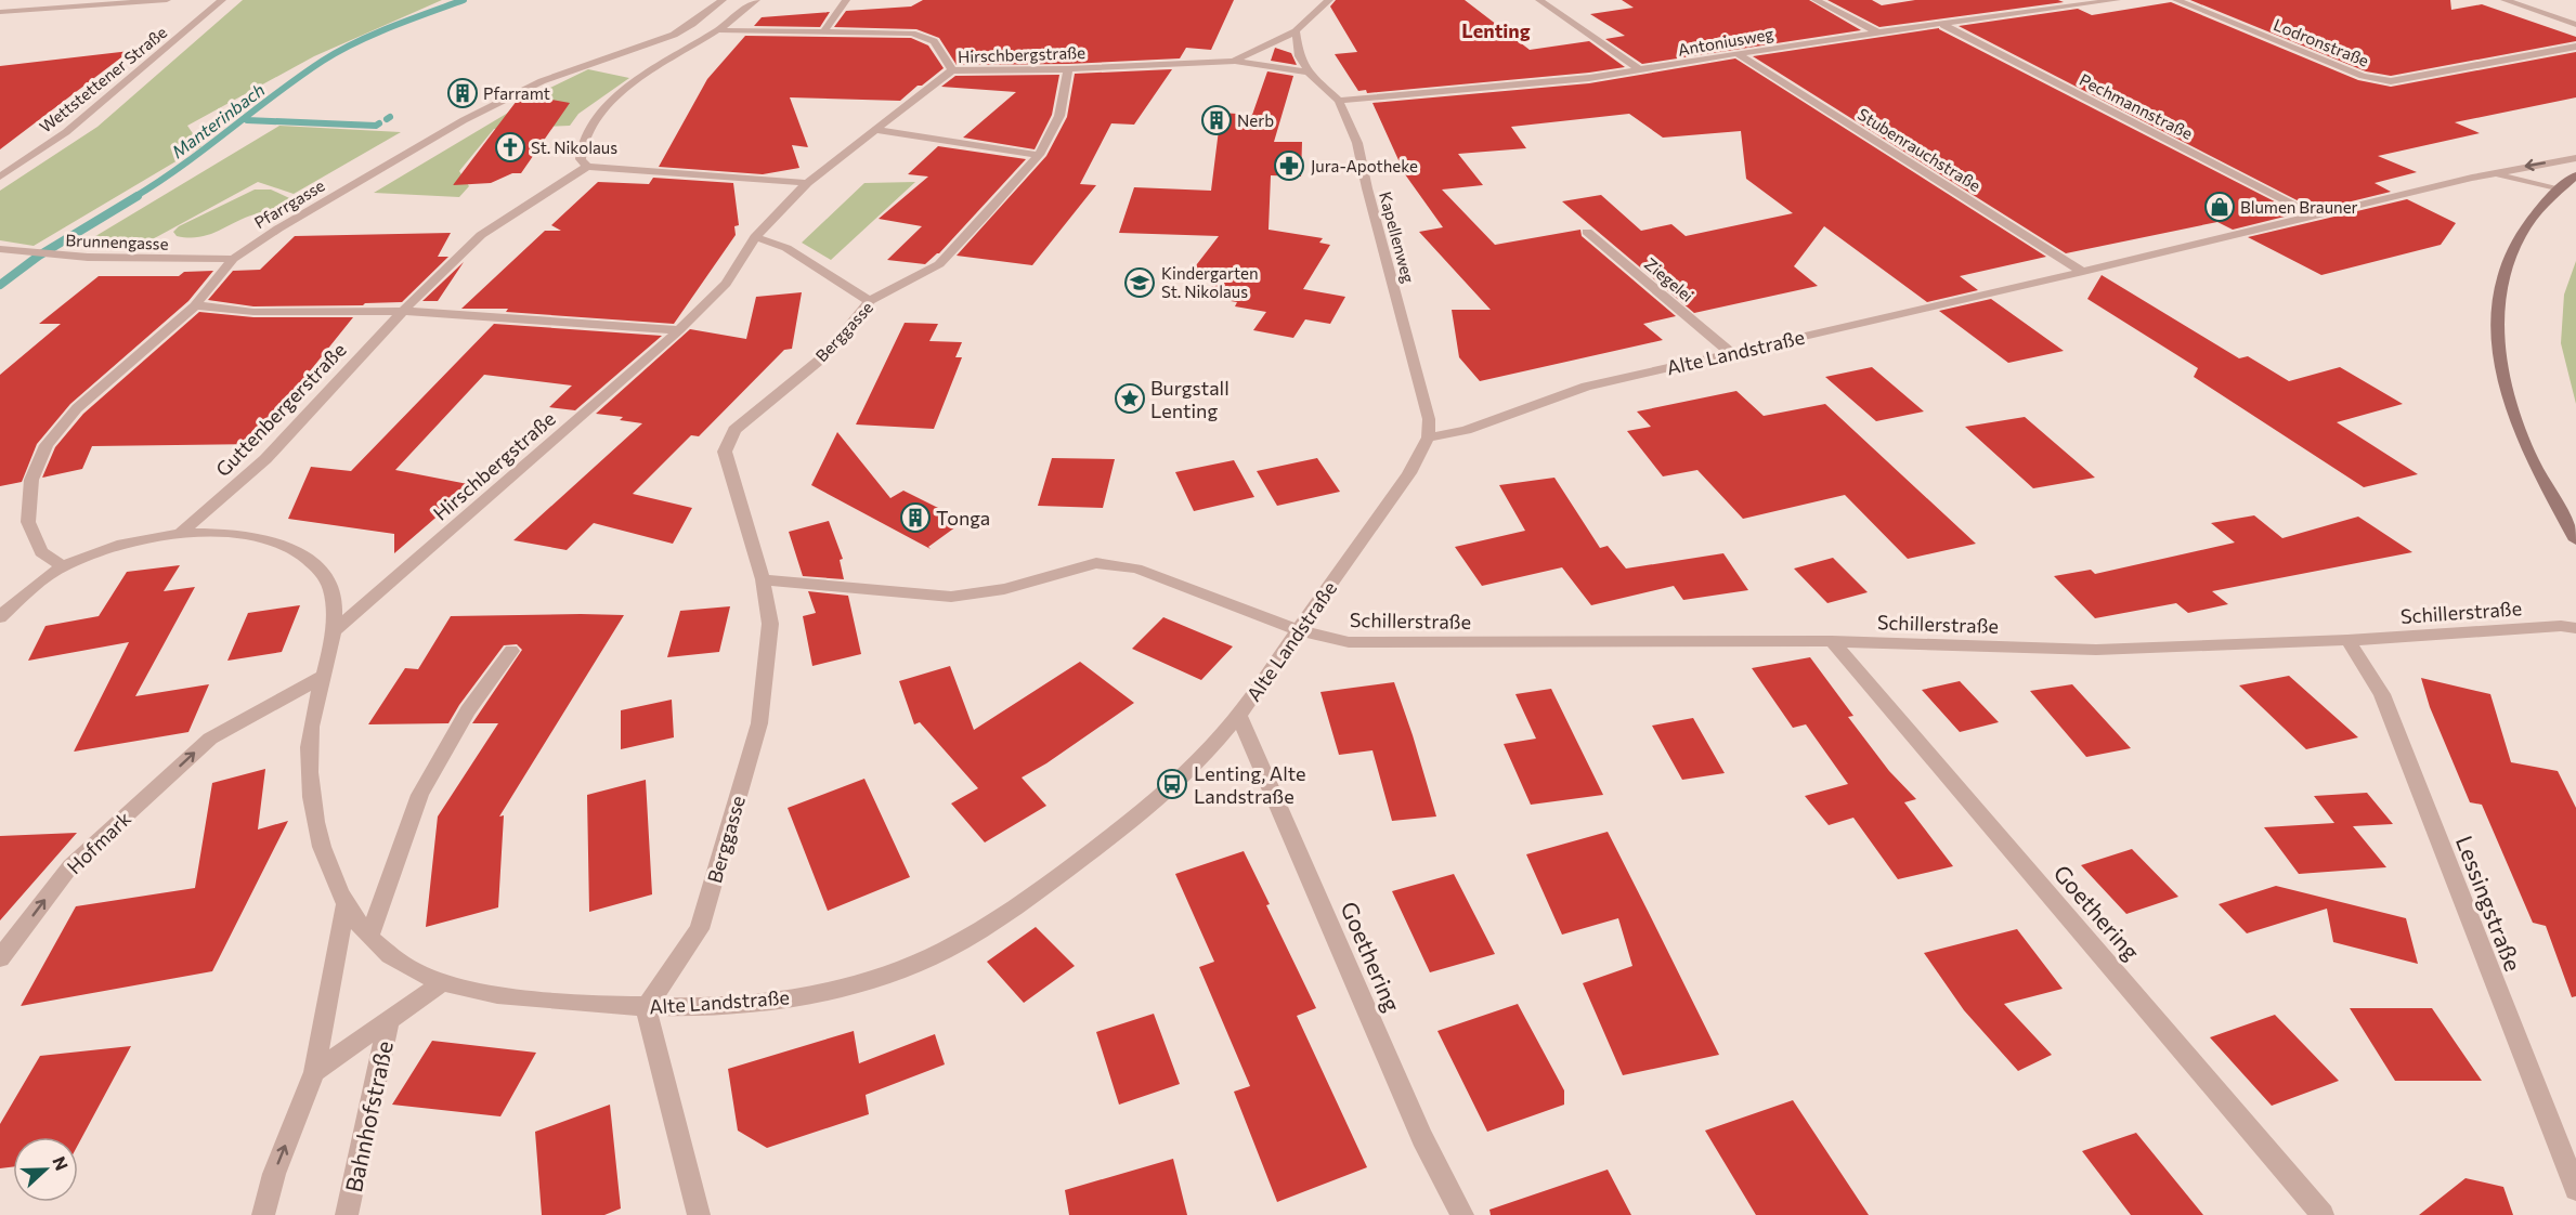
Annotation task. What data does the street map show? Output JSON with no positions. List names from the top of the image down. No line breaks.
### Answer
{"streets":{"street":["Antoniusweg","Lodronstraße","Hirschbergstraße","Wettstettener Straße","Pechmannstraße","Stubenrauchstraße","Pfarrgasse","Kapellenweg","Brunnengasse","Ziegelei","Berggasse","Alte Landstraße","Guttenbergerstraße","Schillerstraße","Hofmark","Lessingstraße","Goethering","Bahnhofstraße"]},"crossings":[["Antoniusweg","Pechmannstraße"],["Antoniusweg","Stubenrauchstraße"],["Antoniusweg","Kapellenweg"],["Hirschbergstraße","Kapellenweg"],["Hirschbergstraße","Berggasse"],["Hirschbergstraße","Alte Landstraße"],["Pechmannstraße","Alte Landstraße"],["Stubenrauchstraße","Alte Landstraße"],["Pfarrgasse","Brunnengasse"],["Pfarrgasse","Alte Landstraße"],["Pfarrgasse","Guttenbergerstraße"],["Kapellenweg","Alte Landstraße"],["Ziegelei","Alte Landstraße"],["Berggasse","Alte Landstraße"],["Alte Landstraße","Guttenbergerstraße"],["Alte Landstraße","Schillerstraße"],["Alte Landstraße","Hofmark"],["Alte Landstraße","Goethering"],["Alte Landstraße","Bahnhofstraße"],["Schillerstraße","Lessingstraße"],["Schillerstraße","Goethering"]],"one_way":["Hofmark"],"districts":["Lenting"],"water":["Manterinbach"],"places":{"building":["Pfarramt","Nerb","Tonga"],"church":["St. Nikolaus"],"pharmacy":["Jura-Apotheke"],"shop":["Blumen Brauner"],"school or university":["Kindergarten St. Nikolaus"],"place":["Burgstall Lenting"],"bus stop":["Lenting, Alte Landstraße"]},"north":"right"}
